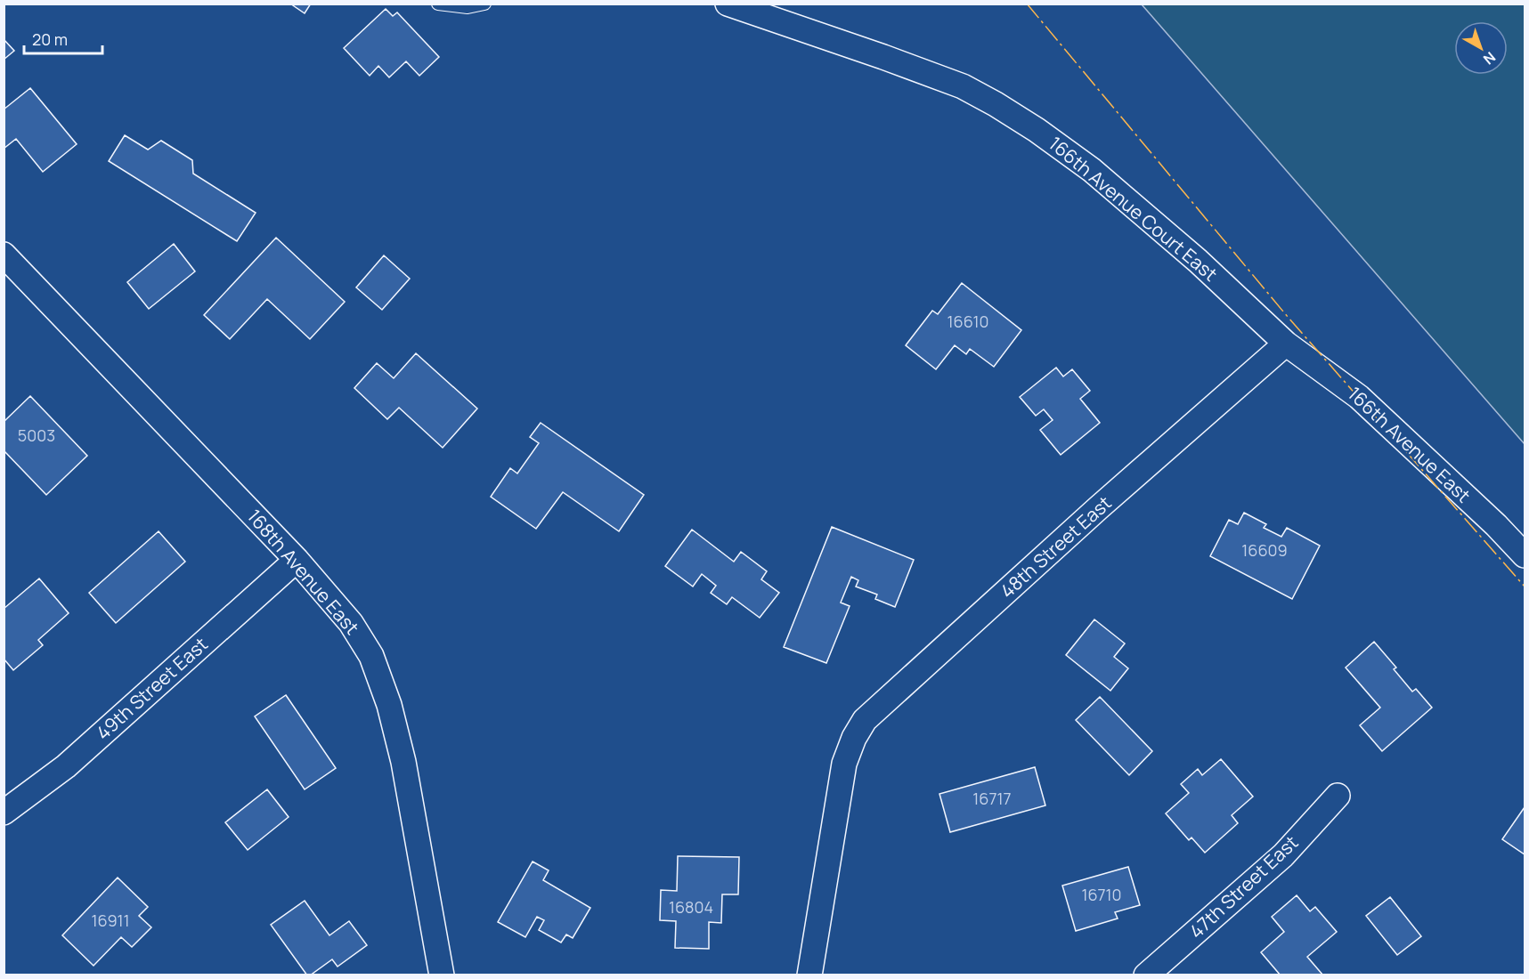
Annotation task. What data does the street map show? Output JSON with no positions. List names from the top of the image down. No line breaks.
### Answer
{"streets":{"street":["166th Avenue Court East","166th Avenue East","48th Street East","168th Avenue East","49th Street East","47th Street East"]},"crossings":[["166th Avenue Court East","166th Avenue East"],["166th Avenue Court East","48th Street East"],["166th Avenue East","48th Street East"],["168th Avenue East","49th Street East"]],"house_numbers":["16610","5003","16609","16717","16710","16804","16911"],"scale_bar":"20 m","north":"bottom right"}
